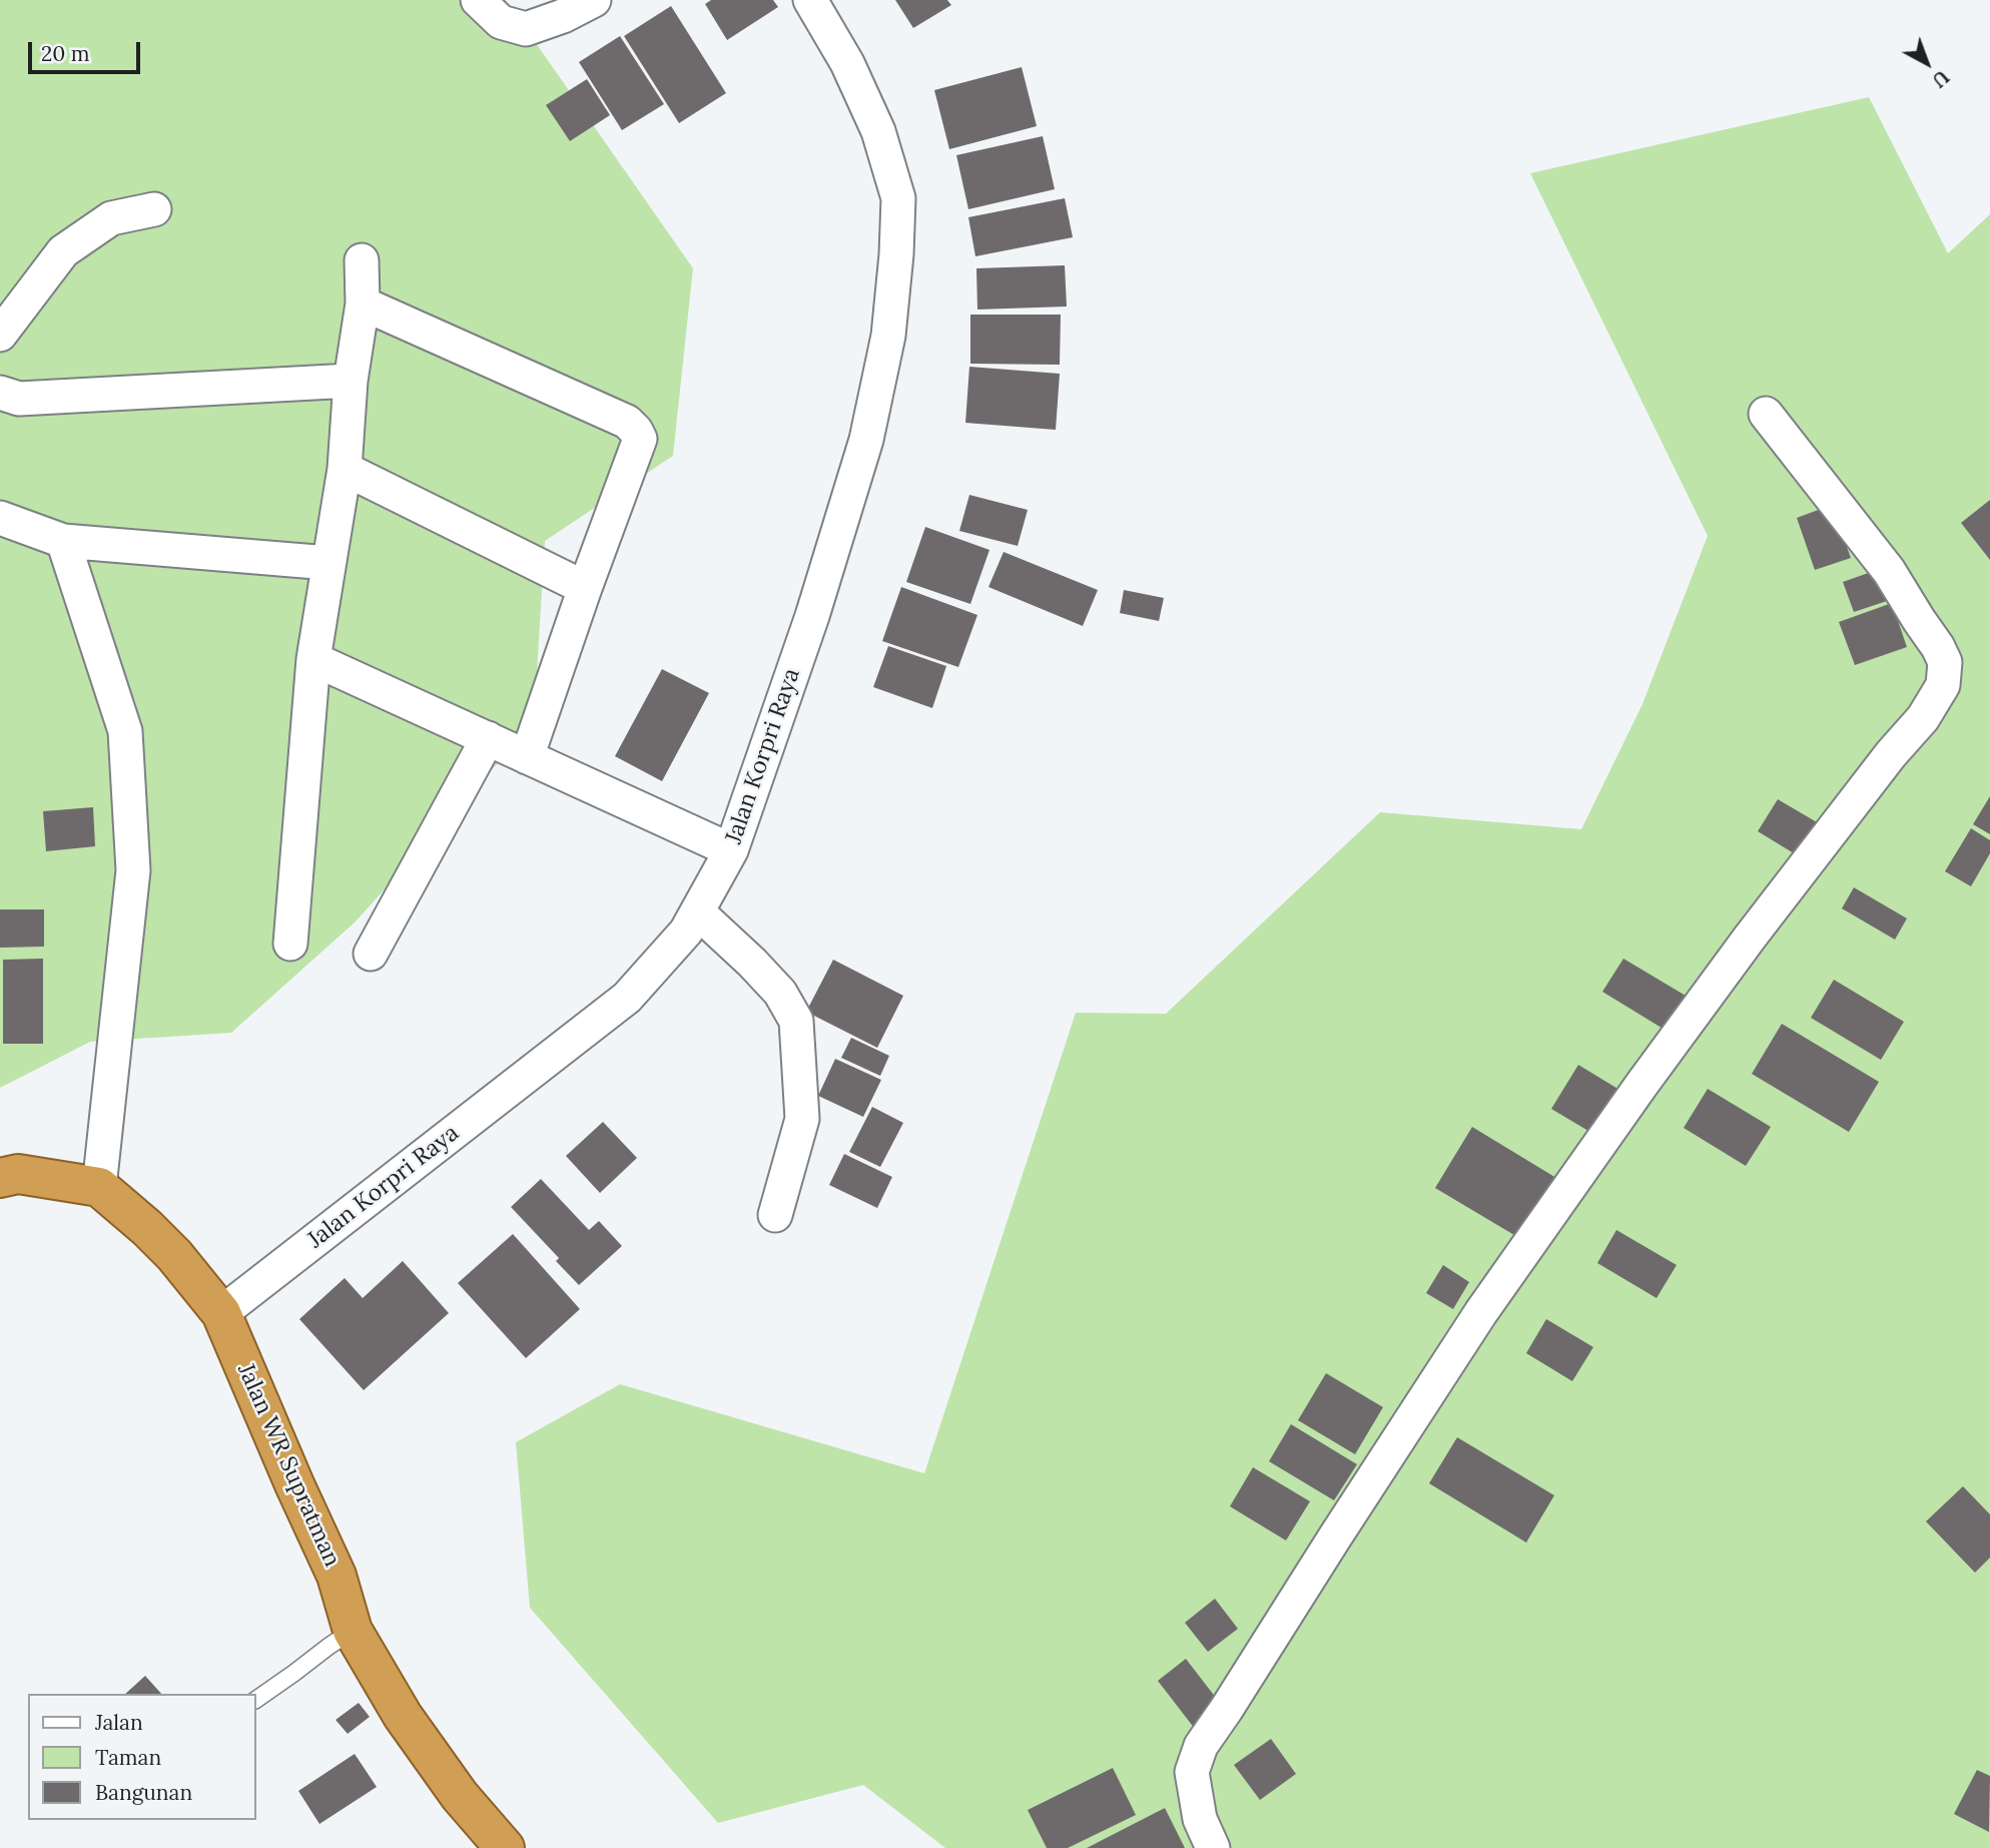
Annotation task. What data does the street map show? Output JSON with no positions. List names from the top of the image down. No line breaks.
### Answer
{"streets":{"highway":["Jalan WR Supratman"],"street":["Jalan Korpri Raya"]},"crossings":[["Jalan Korpri Raya","Jalan WR Supratman"]],"legend":["Jalan","Taman","Bangunan"],"scale_bar":"20 m","north":"bottom right"}
